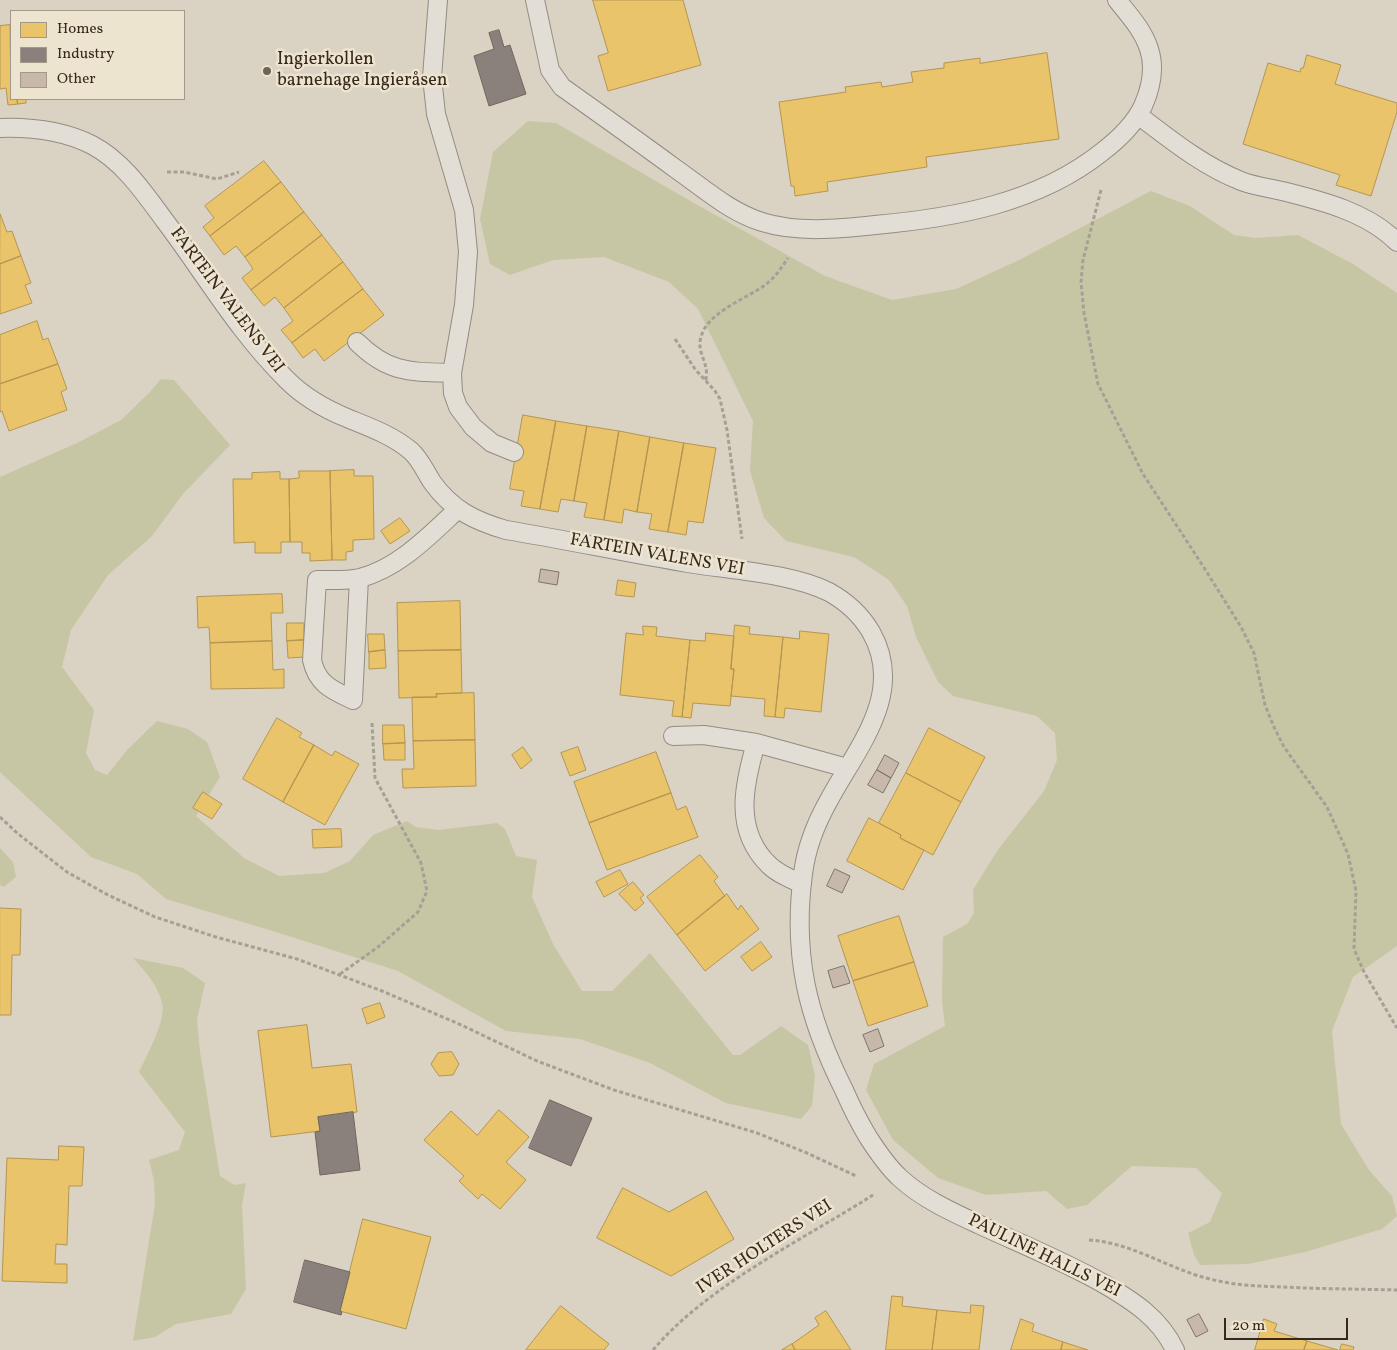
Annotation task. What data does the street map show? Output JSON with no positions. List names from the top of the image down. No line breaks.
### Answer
{"streets":{"lane":["FARTEIN VALENS VEI","PAULINE HALLS VEI"],"path":["IVER HOLTERS VEI"]},"crossings":[["FARTEIN VALENS VEI","IVER HOLTERS VEI"],["FARTEIN VALENS VEI","PAULINE HALLS VEI"],["IVER HOLTERS VEI","PAULINE HALLS VEI"]],"places":["Ingierkollen barnehage Ingieråsen"],"legend":["Homes","Industry","Other"],"scale_bar":"20 m"}
